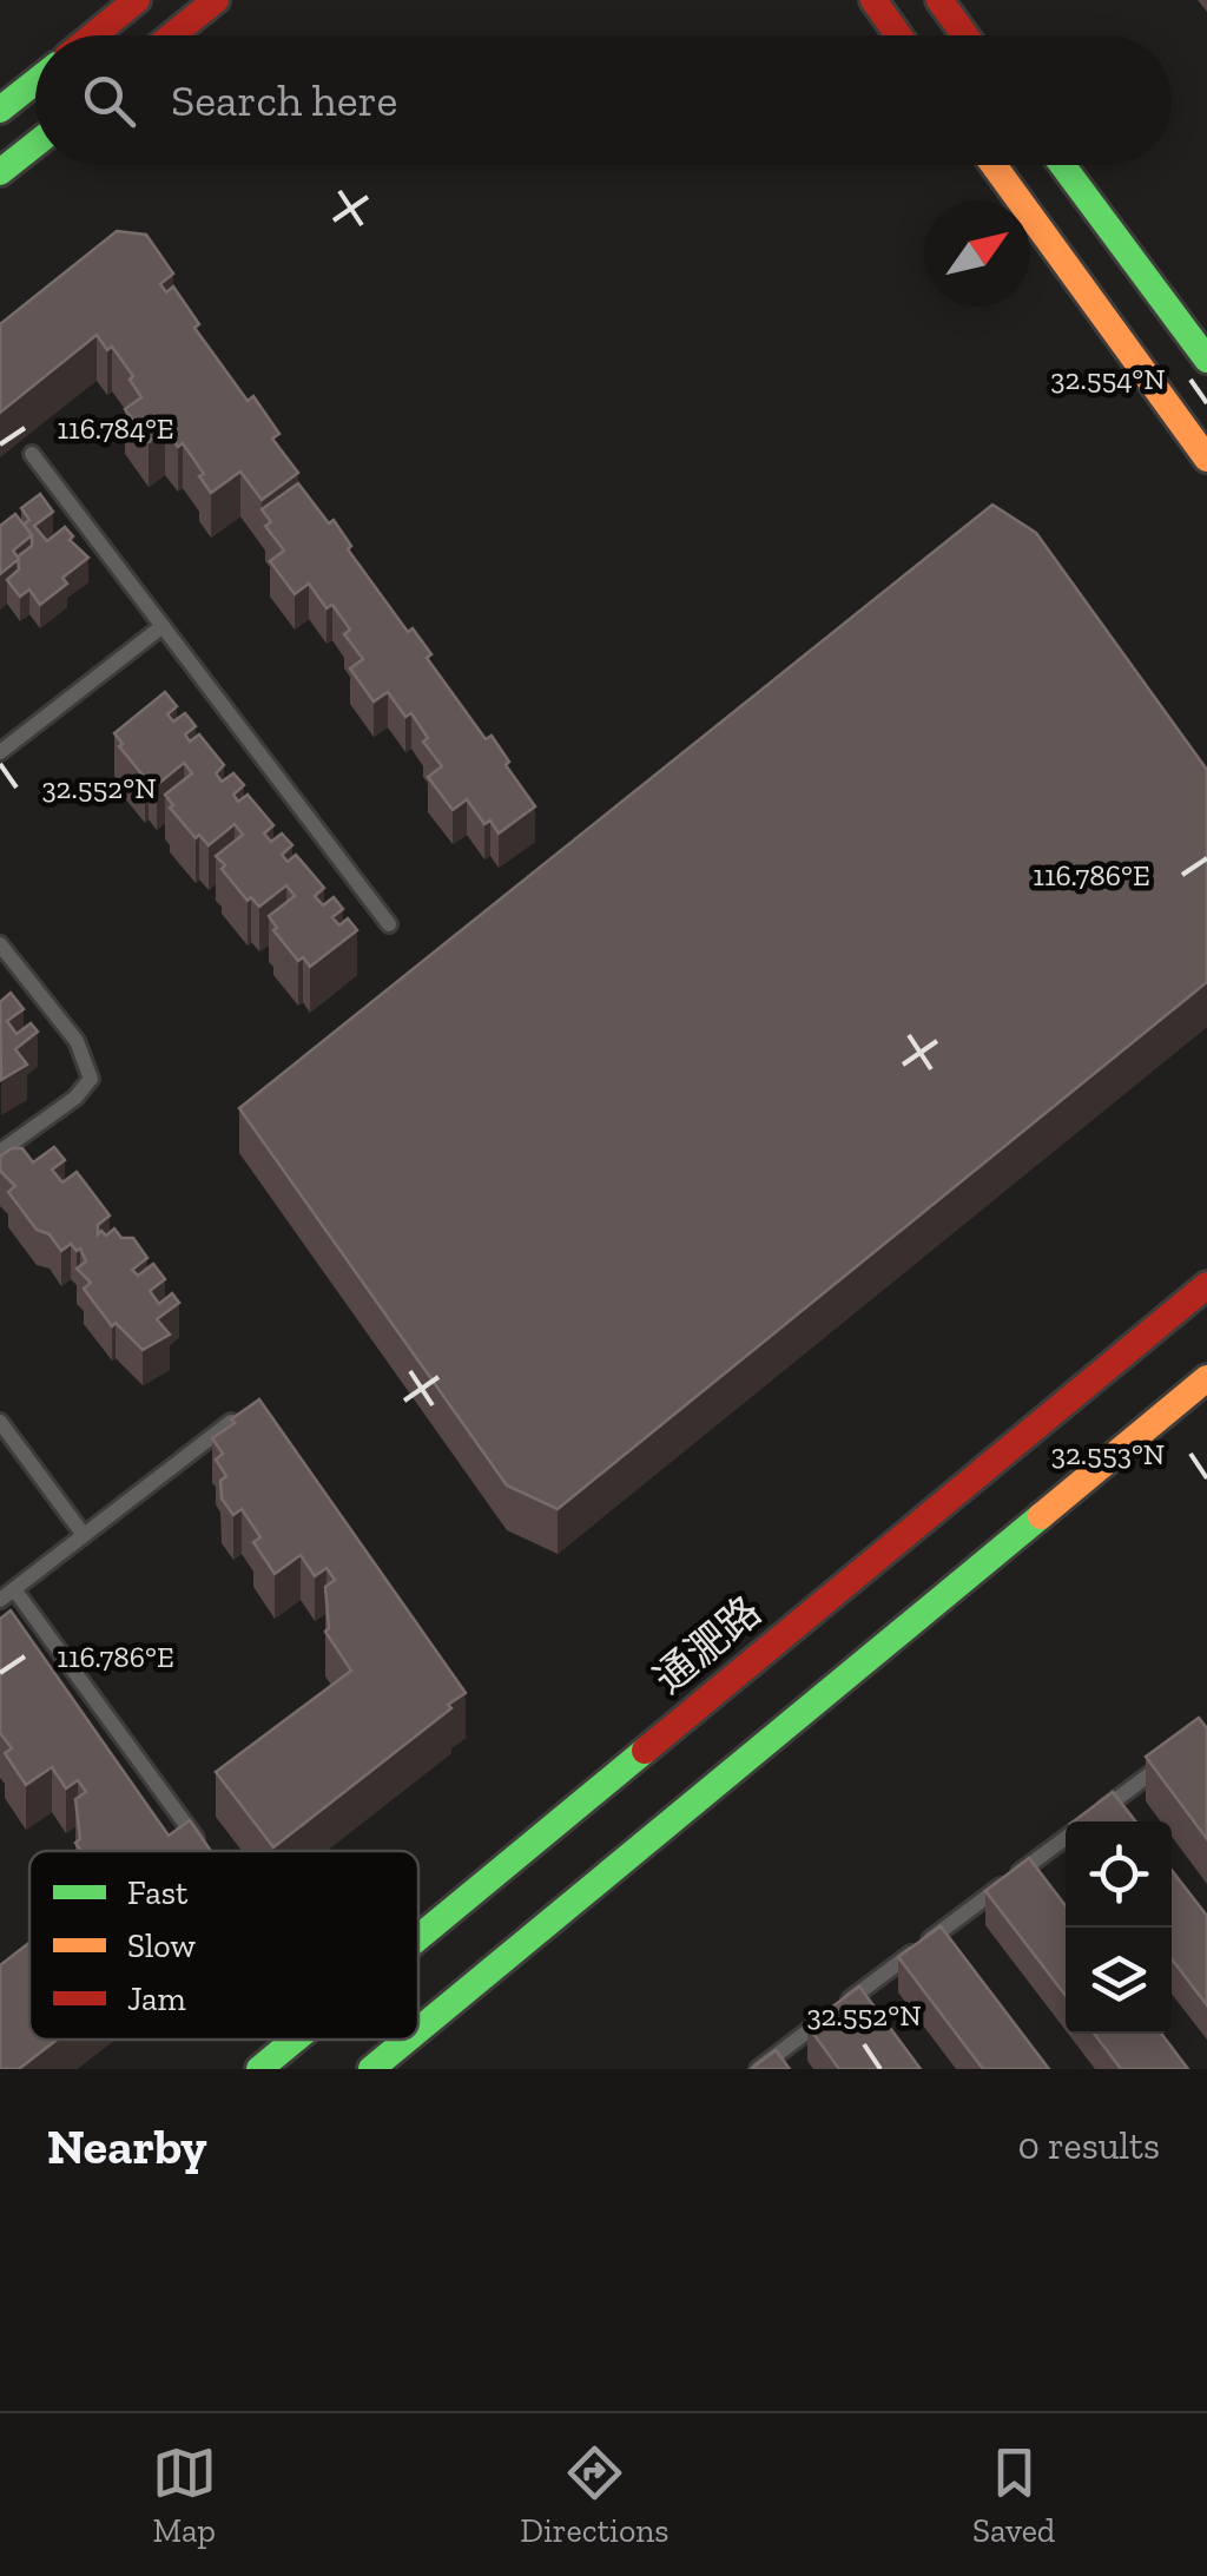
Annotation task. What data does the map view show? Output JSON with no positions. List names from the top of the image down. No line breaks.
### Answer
{"streets":{"main road":["通淝路"]},"legend":["Fast","Slow","Jam"],"north":"top right","page":{"search":"Search here","heading":["Nearby","0 results"],"nav":["Map","Directions","Saved"]},"coordinates":["32.554°N","116.784°E","32.552°N","116.786°E","32.553°N"]}
